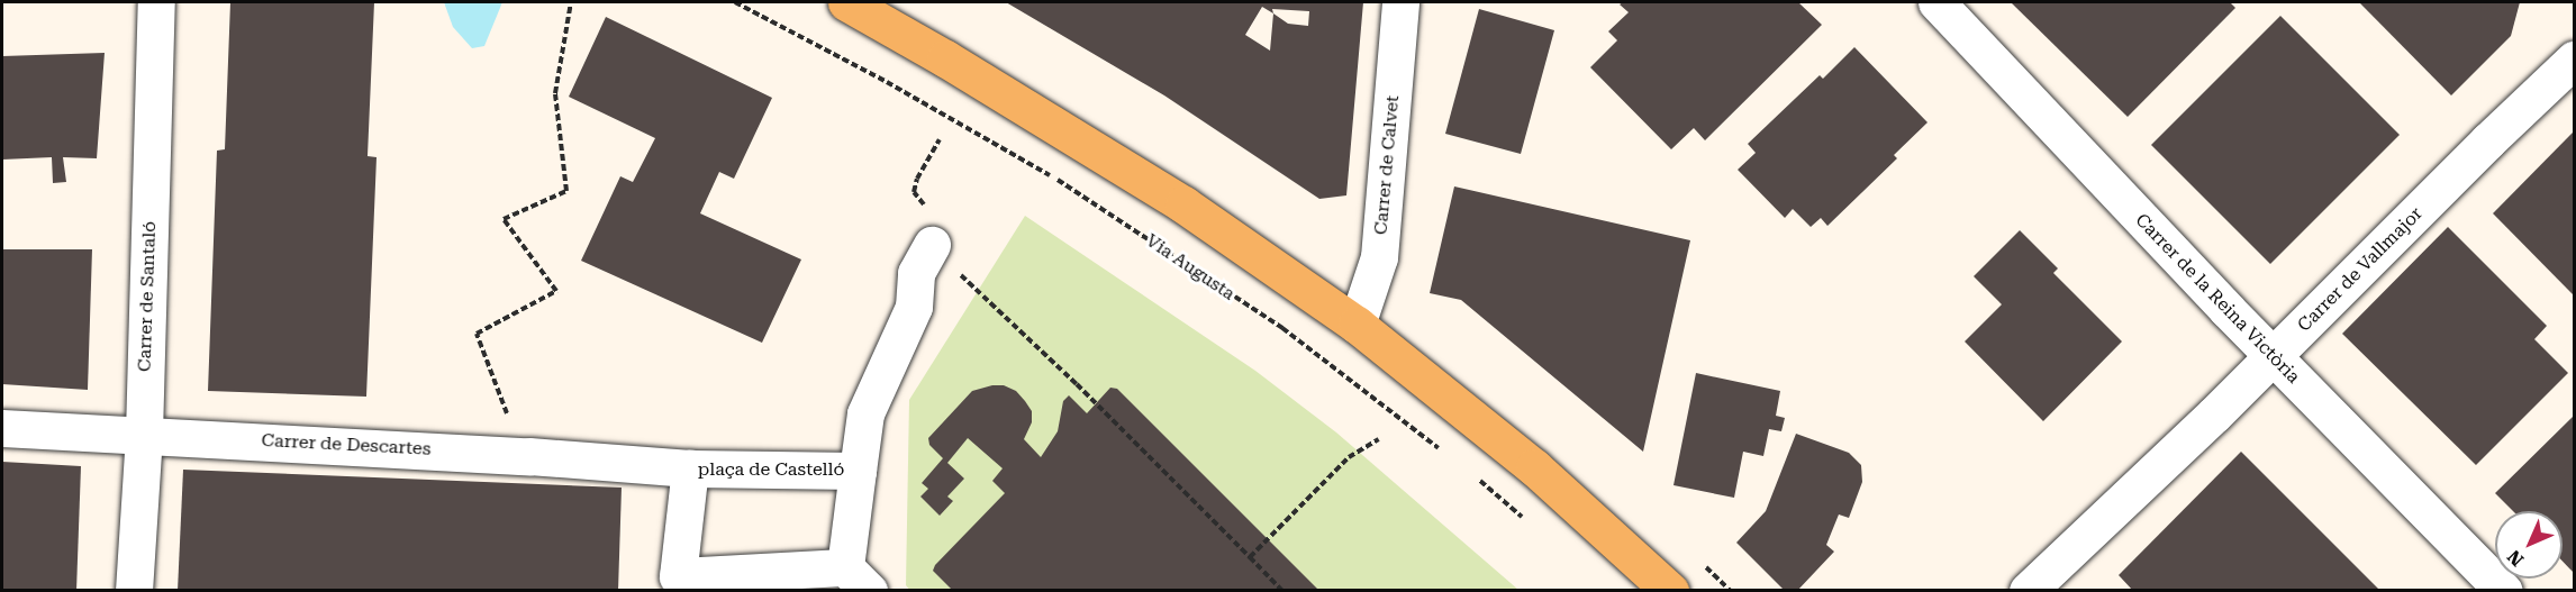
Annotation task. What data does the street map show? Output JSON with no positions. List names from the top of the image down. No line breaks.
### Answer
{"streets":{"street":["Carrer de Calvet","Carrer de Vallmajor","Carrer de Santaló","Carrer de la Reina Victòria","Carrer de Descartes","plaça de Castelló"],"path":["Via Augusta"]},"crossings":[["Carrer de Vallmajor","Carrer de la Reina Victòria"],["Carrer de Santaló","Carrer de Descartes"],["Carrer de Descartes","plaça de Castelló"]],"north":"bottom left"}
